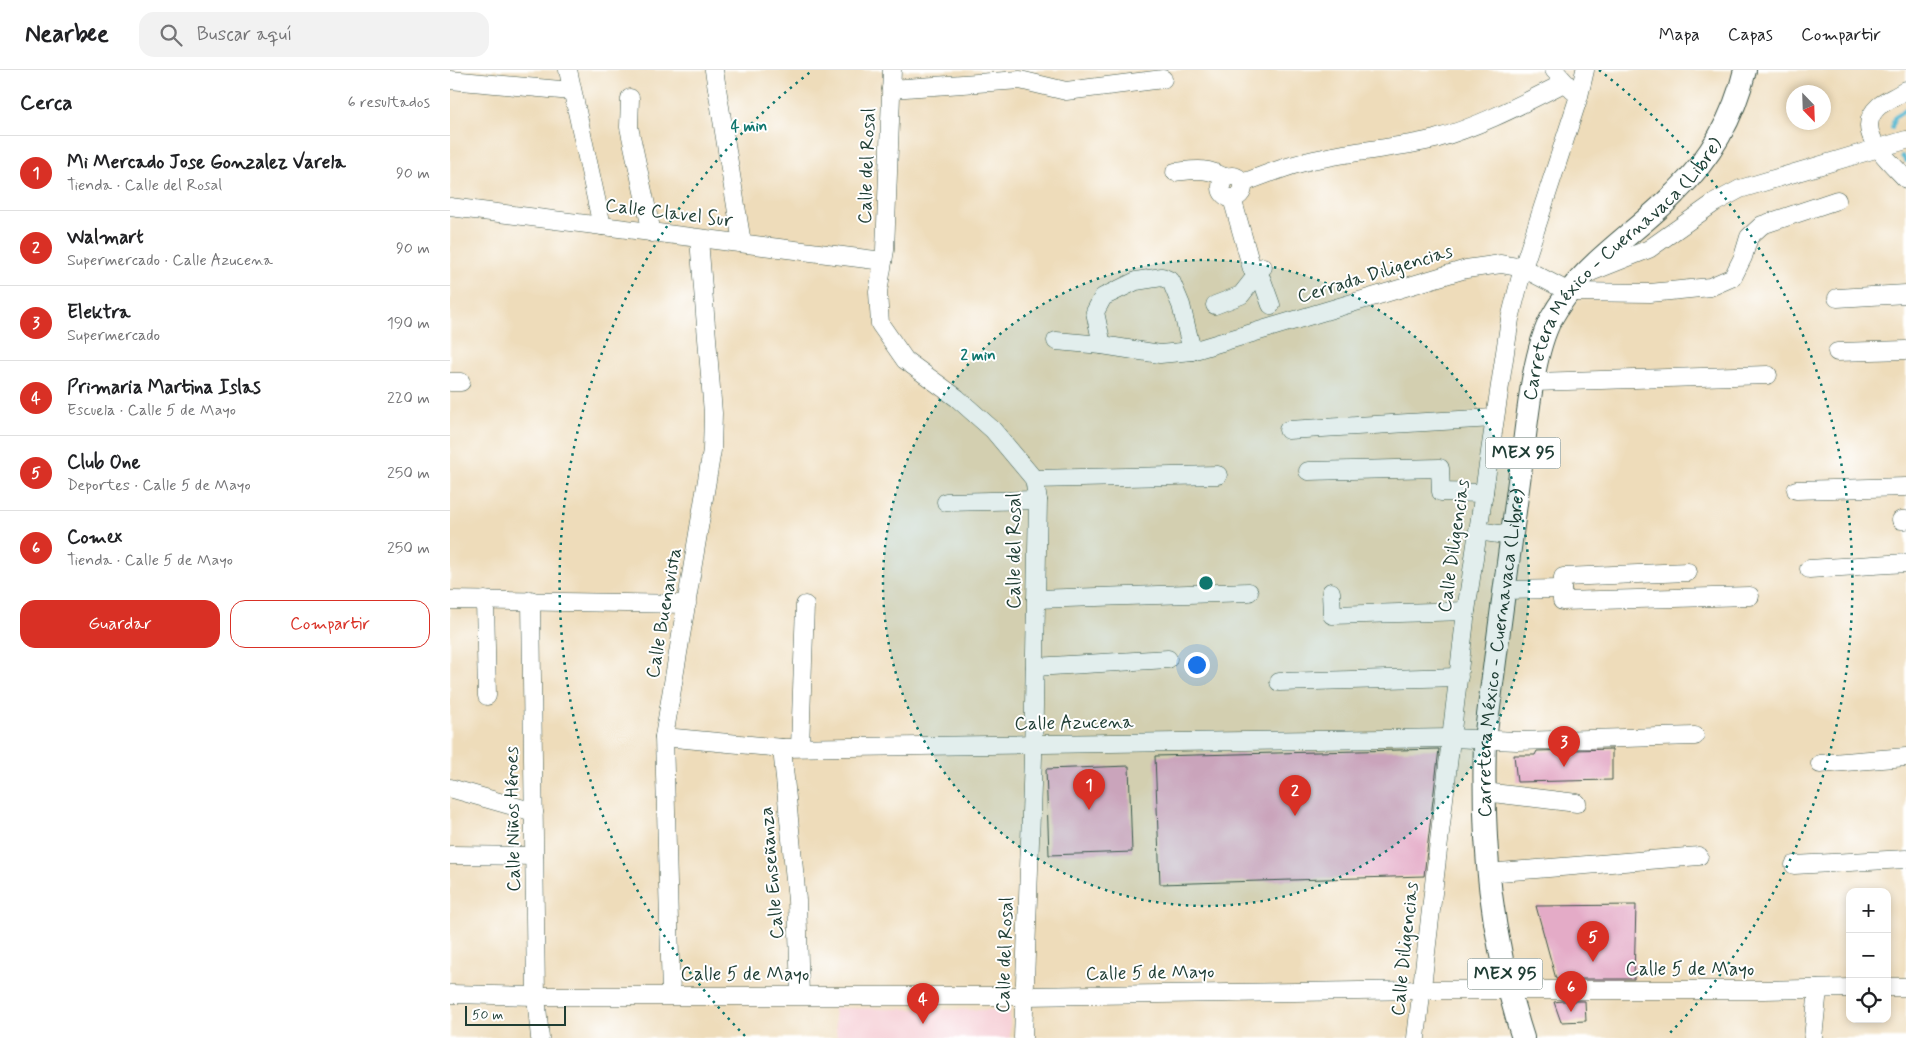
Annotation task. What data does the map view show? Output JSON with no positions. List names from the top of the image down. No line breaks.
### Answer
{"streets":{"main road":["Carretera México - Cuernavaca (Libre)","MEX 95"],"street":["Calle del Rosal","Calle Clavel Sur","Cerrada Diligencias","Calle Diligencias","Calle Buenavista","Calle Azucena","Calle Niños Héroes","Calle Enseñanza","Calle 5 de Mayo"]},"crossings":[["Calle del Rosal","Calle Clavel Sur"],["Calle del Rosal","Calle Azucena"],["Calle del Rosal","Calle 5 de Mayo"],["Calle Clavel Sur","Calle Buenavista"],["Carretera México - Cuernavaca (Libre)","Cerrada Diligencias"],["Carretera México - Cuernavaca (Libre)","Calle Azucena"],["Carretera México - Cuernavaca (Libre)","Calle 5 de Mayo"],["Cerrada Diligencias","Calle Diligencias"],["Calle Diligencias","Calle Azucena"],["Calle Diligencias","Calle 5 de Mayo"],["Calle Buenavista","Calle Azucena"],["Calle Buenavista","Calle 5 de Mayo"],["Calle Azucena","Calle Enseñanza"],["Calle Niños Héroes","Calle 5 de Mayo"],["Calle Enseñanza","Calle 5 de Mayo"]],"scale_bar":"50 m","north":"bottom right","page":{"header":"Nearbee","search":"Buscar aquí","nav":["Mapa","Capas","Compartir"],"heading":["Cerca","6 resultados"],"list":[{"mark":"1","name":"Mi Mercado Jose Gonzalez Varela","note":"Tienda · Calle del Rosal","value":"90 m"},{"mark":"2","name":"Walmart","note":"Supermercado · Calle Azucena","value":"90 m"},{"mark":"3","name":"Elektra","note":"Supermercado","value":"190 m"},{"mark":"4","name":"Primaria Martina Islas","note":"Escuela · Calle 5 de Mayo","value":"220 m"},{"mark":"5","name":"Club One","note":"Deportes · Calle 5 de Mayo","value":"250 m"},{"mark":"6","name":"Comex","note":"Tienda · Calle 5 de Mayo","value":"250 m"}],"buttons":["Guardar","Compartir"],"pins":["3","1","2","5","6","4"],"map_buttons":["+","−"],"scale":"50 m"},"rings":["4 min","2 min"]}
